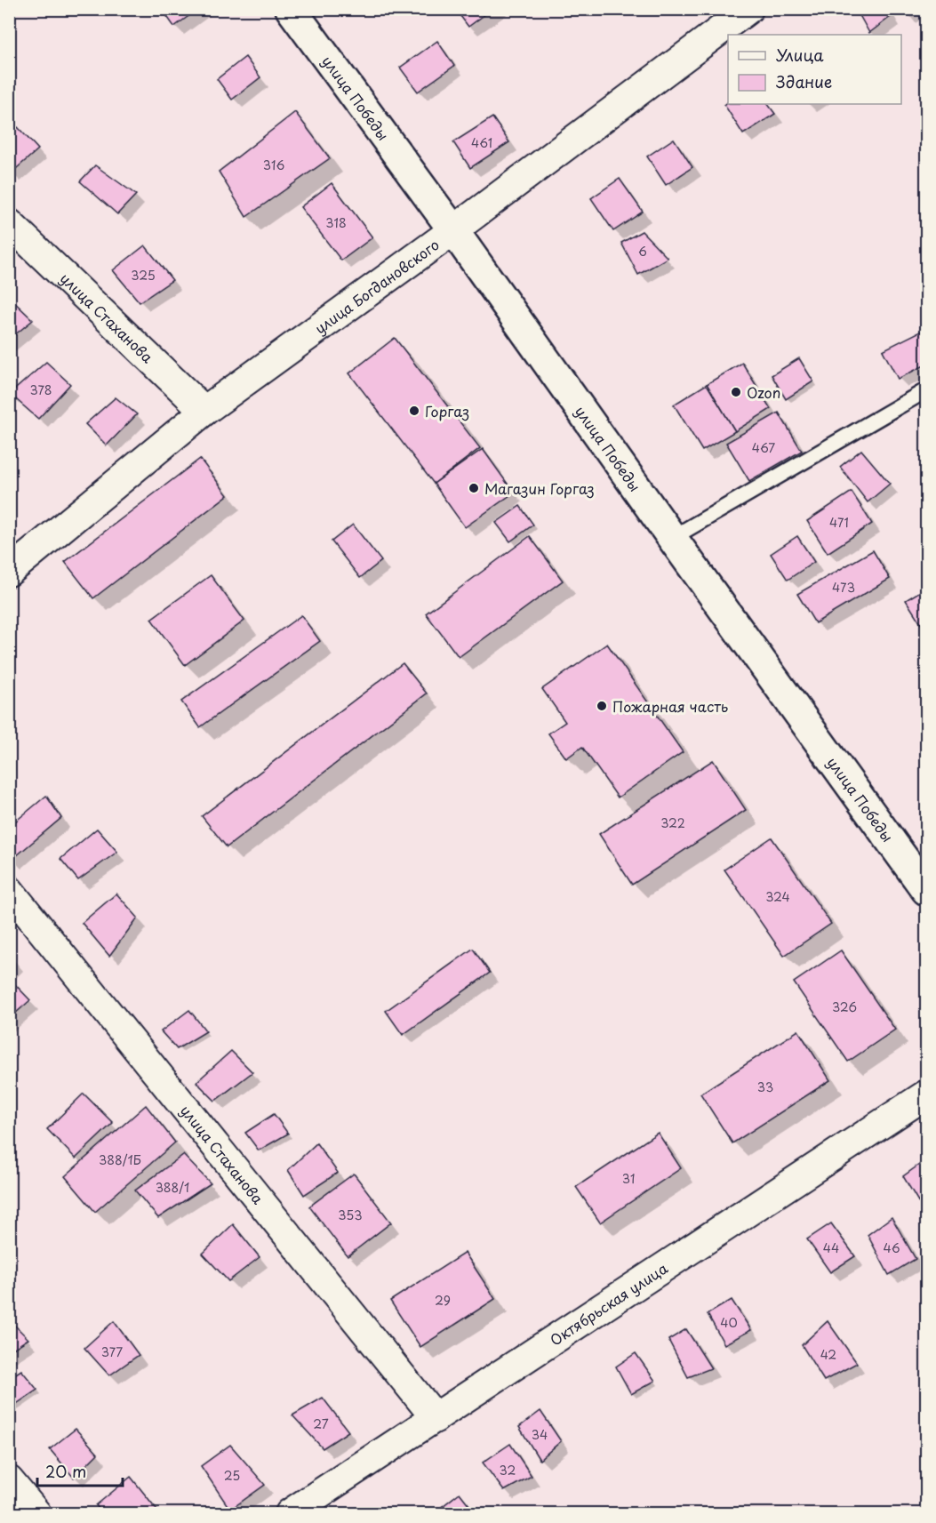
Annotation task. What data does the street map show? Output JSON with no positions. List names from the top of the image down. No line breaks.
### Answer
{"streets":{"street":["улица Победы","улица Богдановского","улица Стаханова","Октябрьская улица"]},"crossings":[["улица Победы","улица Богдановского"],["улица Богдановского","улица Стаханова"],["улица Стаханова","Октябрьская улица"]],"places":["Ozon","Горгаз","Магазин Горгаз","Пожарная часть"],"house_numbers":["461","316","318","6","325","378","467","471","473","322","324","326","33","388/1Б","31","388/1","353","44","46","29","40","377","42","27","34","32","25"],"legend":["Улица","Здание"],"scale_bar":"20 m"}
